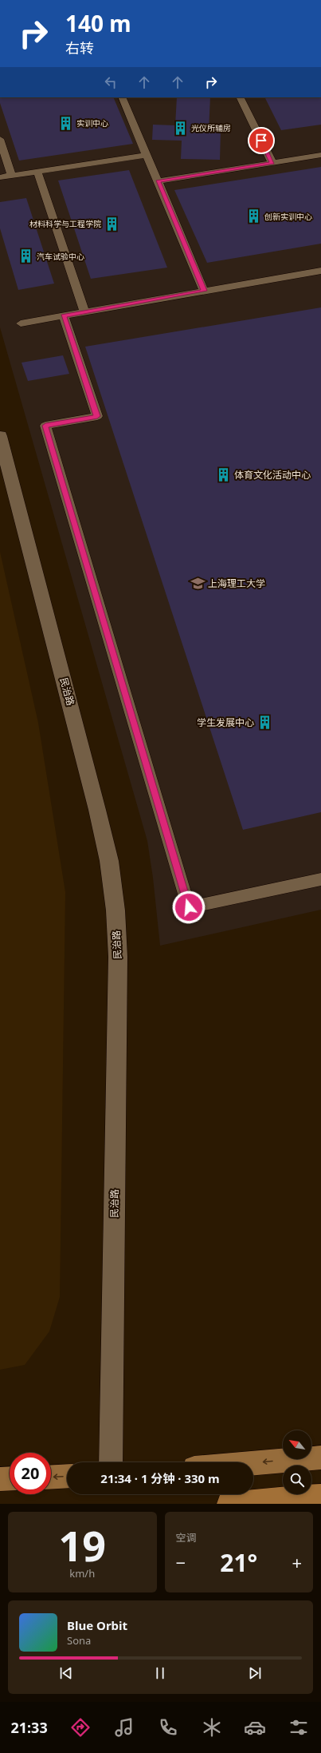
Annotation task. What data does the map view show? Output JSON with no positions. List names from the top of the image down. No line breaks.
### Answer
{"streets":{"street":["民治路"]},"places":{"building":["实训中心","光仪所辅房","创新实训中心","材料科学与工程学院","汽车试验中心","体育文化活动中心","学生发展中心"],"school or university":["上海理工大学"]},"north":"top left","page":{"turn":["140 m","右转"],"limit":"20","trip":"21:34 · 1 分钟 · 330 m","tile":[["19","km/h"],"空调"],"heat":["−","21°","+"],"song":["Blue Orbit","Sona"],"tabs":"21:33"}}
